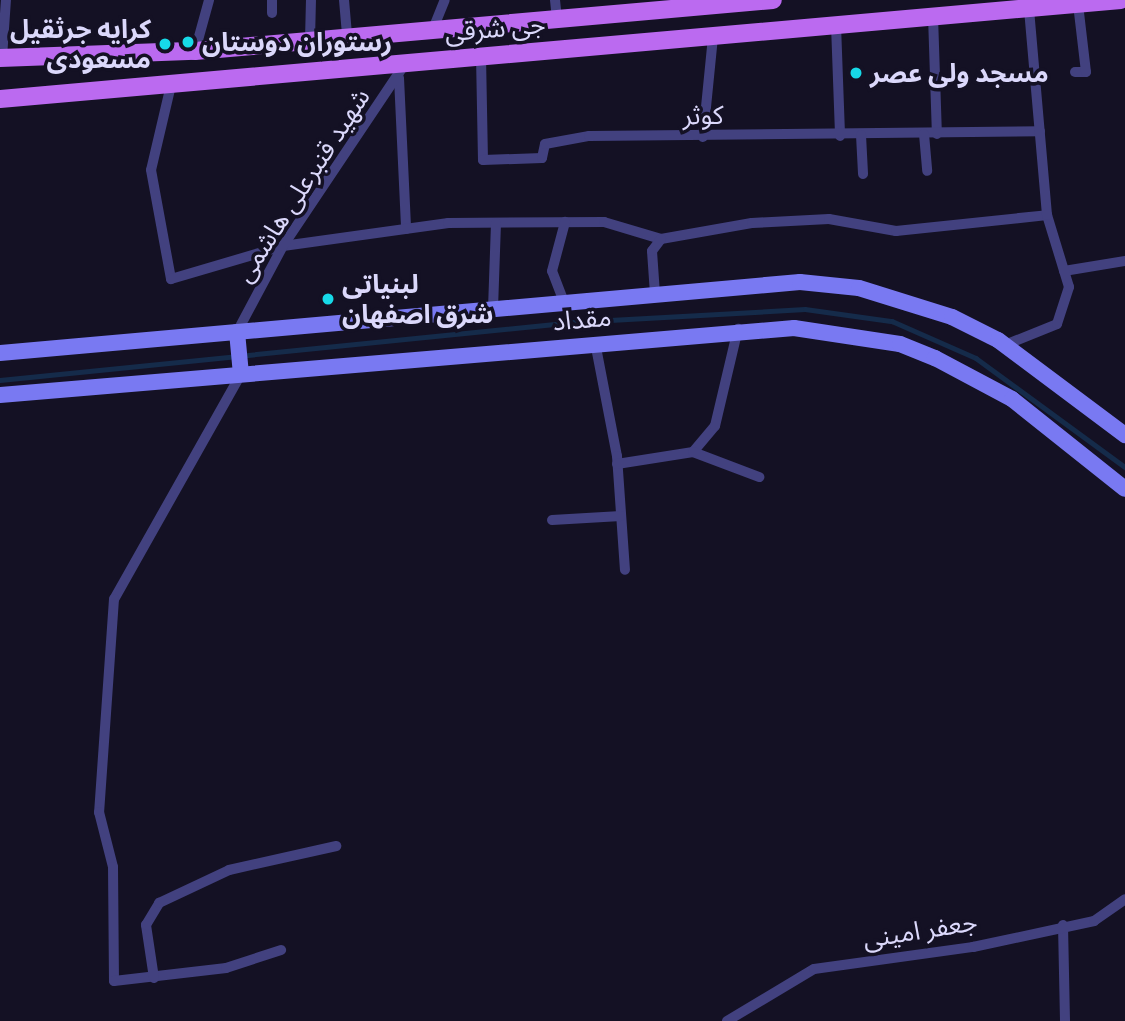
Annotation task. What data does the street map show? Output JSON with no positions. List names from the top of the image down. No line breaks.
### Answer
{"streets":{"main road":["جی شرقی","مقداد"],"street":["کوثر","شهید قنبرعلی هاشمی","جعفر امینی"]},"crossings":[["جی شرقی","کوثر"],["جی شرقی","شهید قنبرعلی هاشمی"],["شهید قنبرعلی هاشمی","مقداد"]],"places":["رستوران دوستان","کرایه جرثقیل مسعودی","مسجد ولی عصر","لبنیاتی شرق اصفهان"]}
